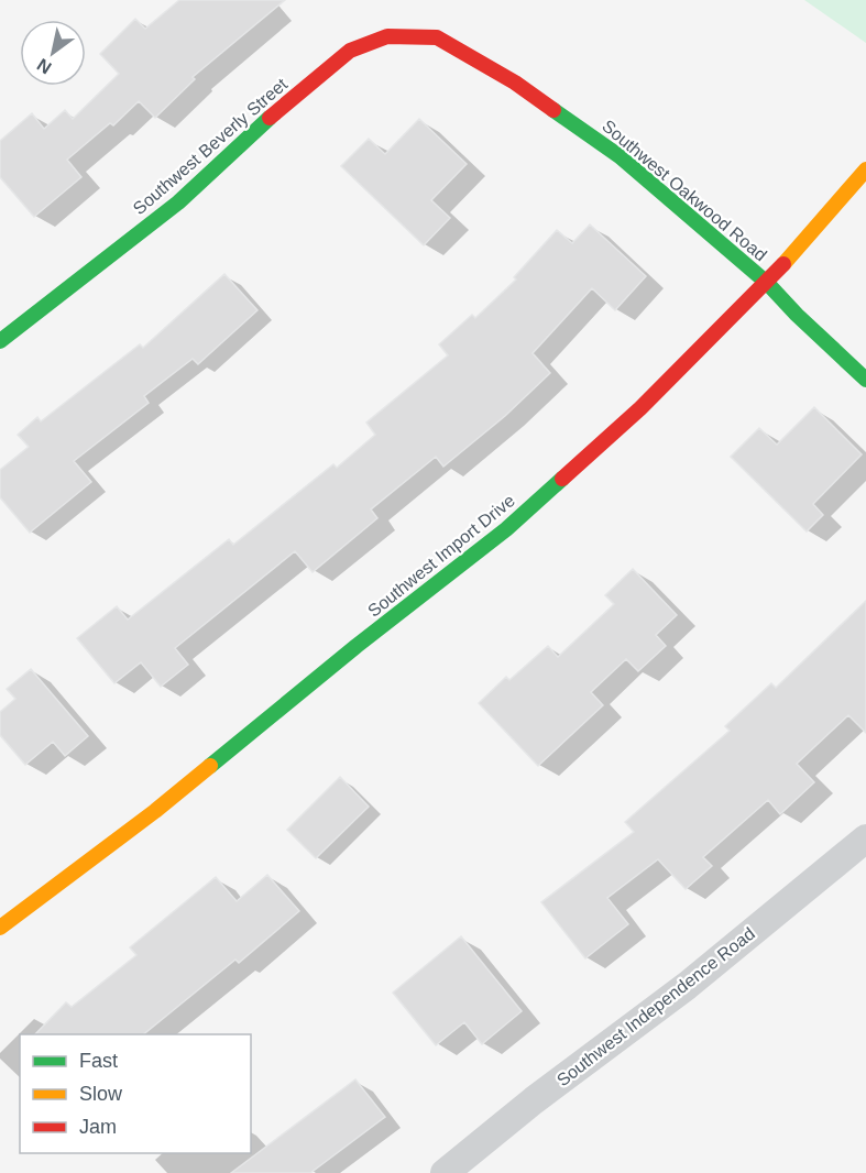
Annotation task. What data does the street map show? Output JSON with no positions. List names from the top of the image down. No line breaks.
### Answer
{"streets":{"street":["Southwest Beverly Street","Southwest Oakwood Road","Southwest Import Drive","Southwest Independence Road"]},"crossings":[["Southwest Beverly Street","Southwest Oakwood Road"],["Southwest Oakwood Road","Southwest Import Drive"]],"legend":["Fast","Slow","Jam"],"north":"bottom left"}
